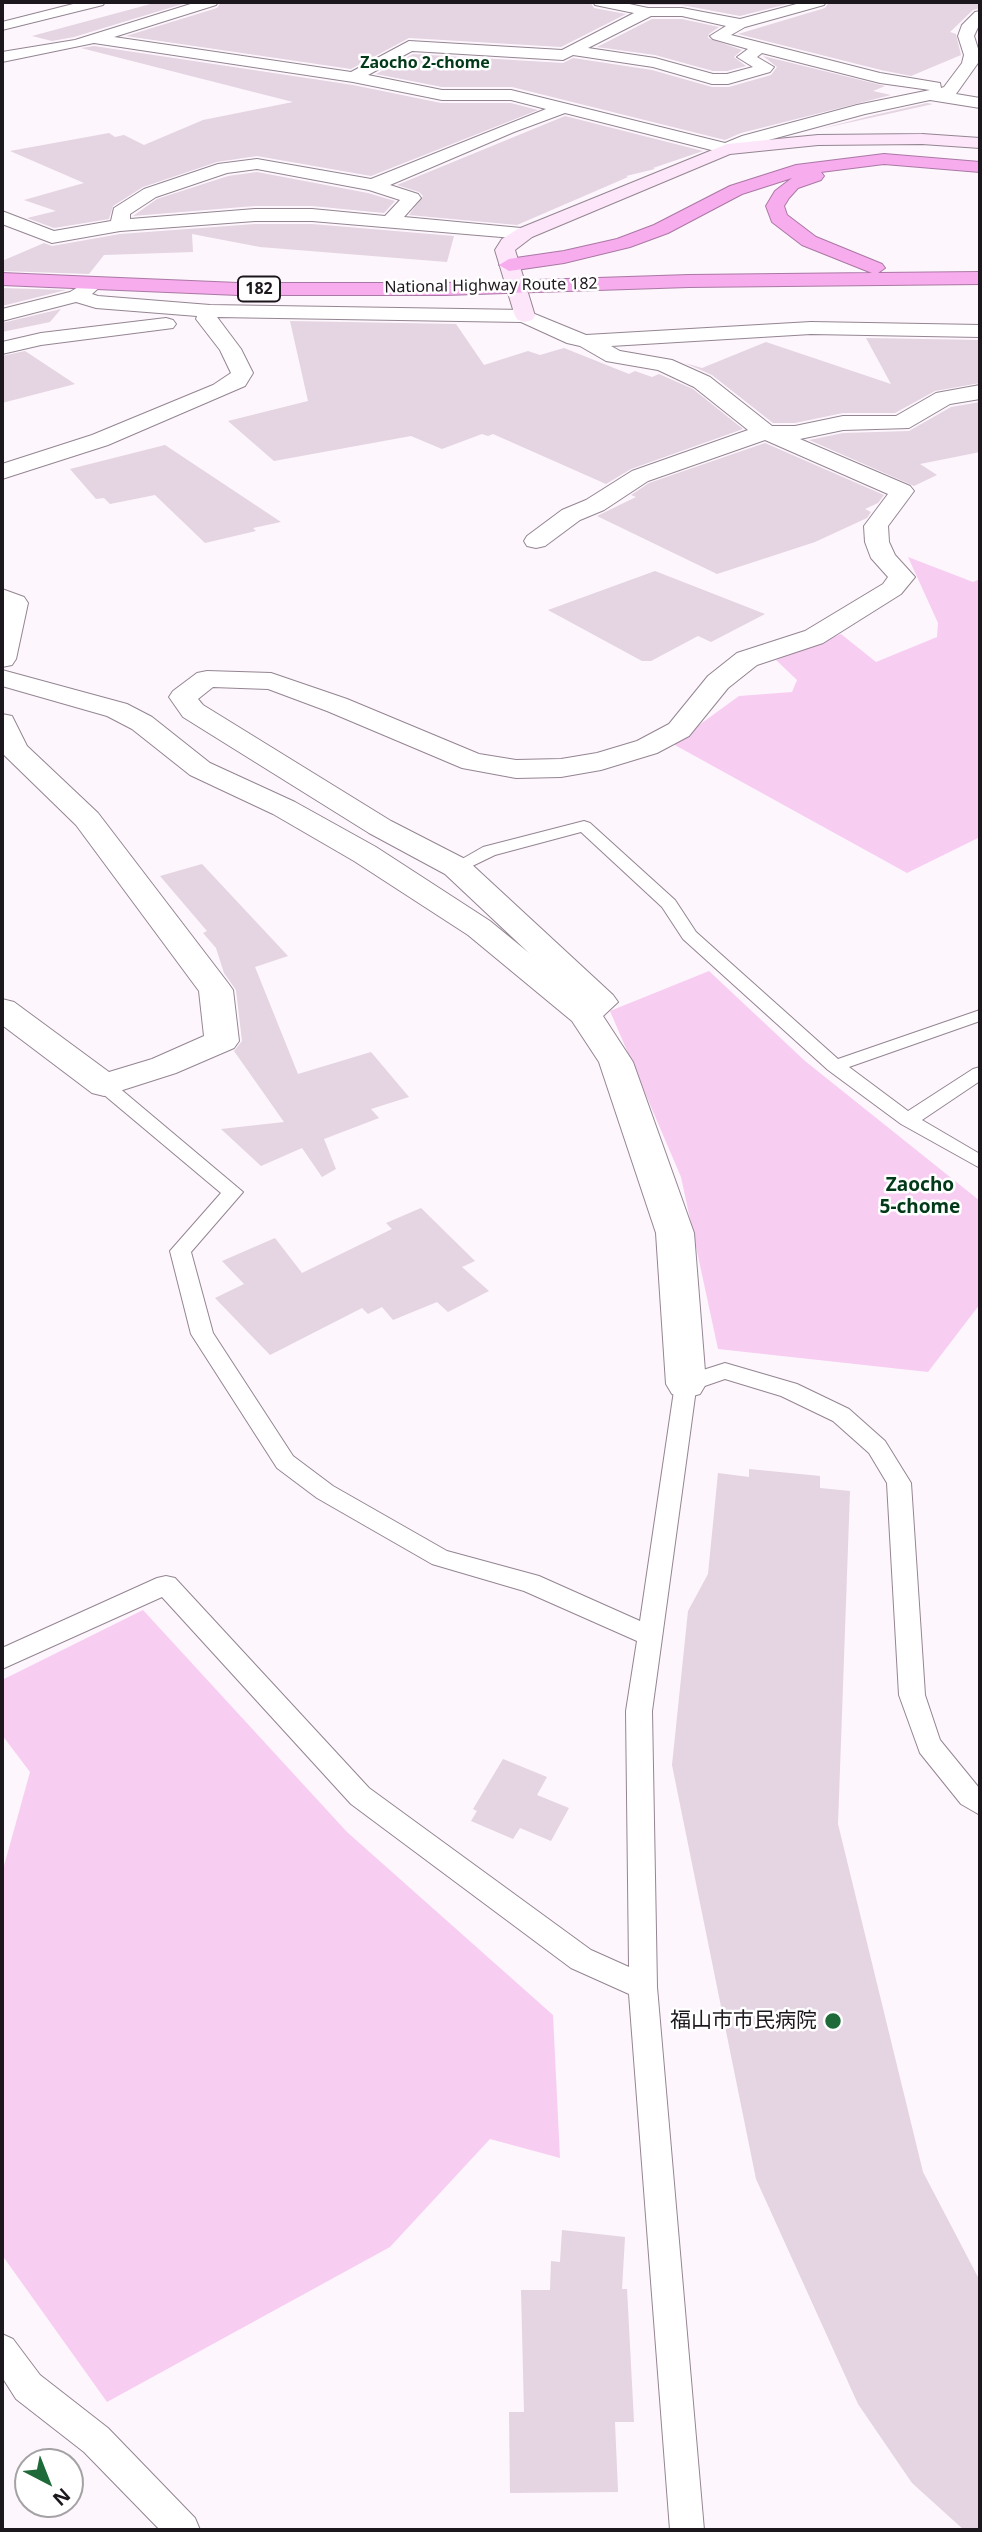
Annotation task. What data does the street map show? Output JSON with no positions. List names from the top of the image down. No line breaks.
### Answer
{"streets":{"highway":["National Highway Route 182","182"]},"districts":["Zaocho 2-chome","Zaocho 5-chome"],"places":["福山市市民病院"],"north":"bottom right"}
